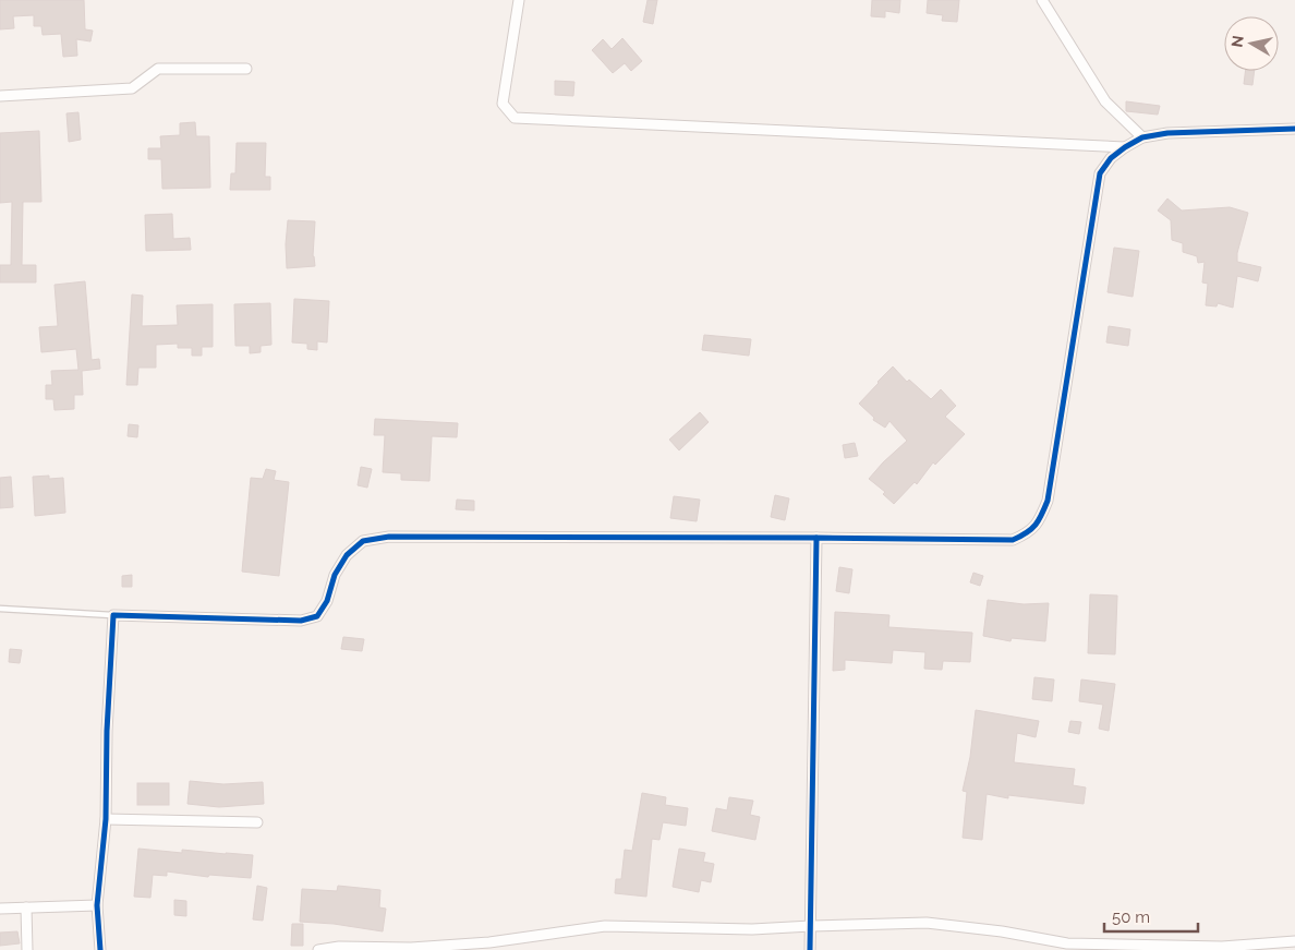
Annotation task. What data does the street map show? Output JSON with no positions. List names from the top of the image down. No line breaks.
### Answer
{"scale_bar":"50 m","north":"left"}
